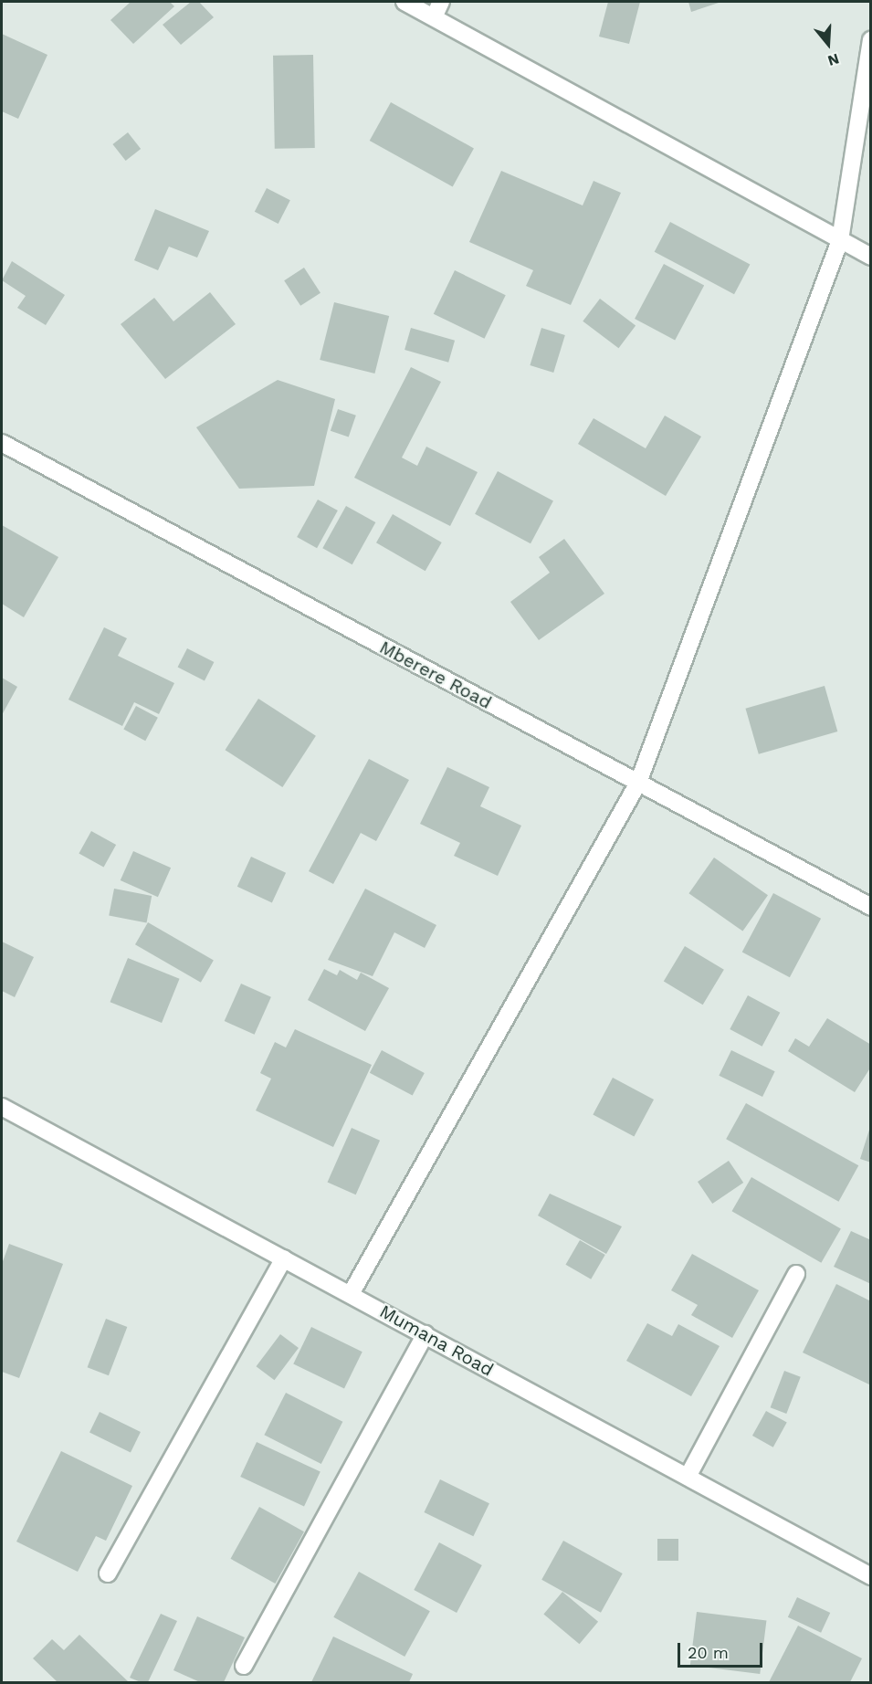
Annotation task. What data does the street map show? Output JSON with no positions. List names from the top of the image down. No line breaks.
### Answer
{"streets":{"street":["Mberere Road","Mumana Road"]},"scale_bar":"20 m","north":"bottom"}
